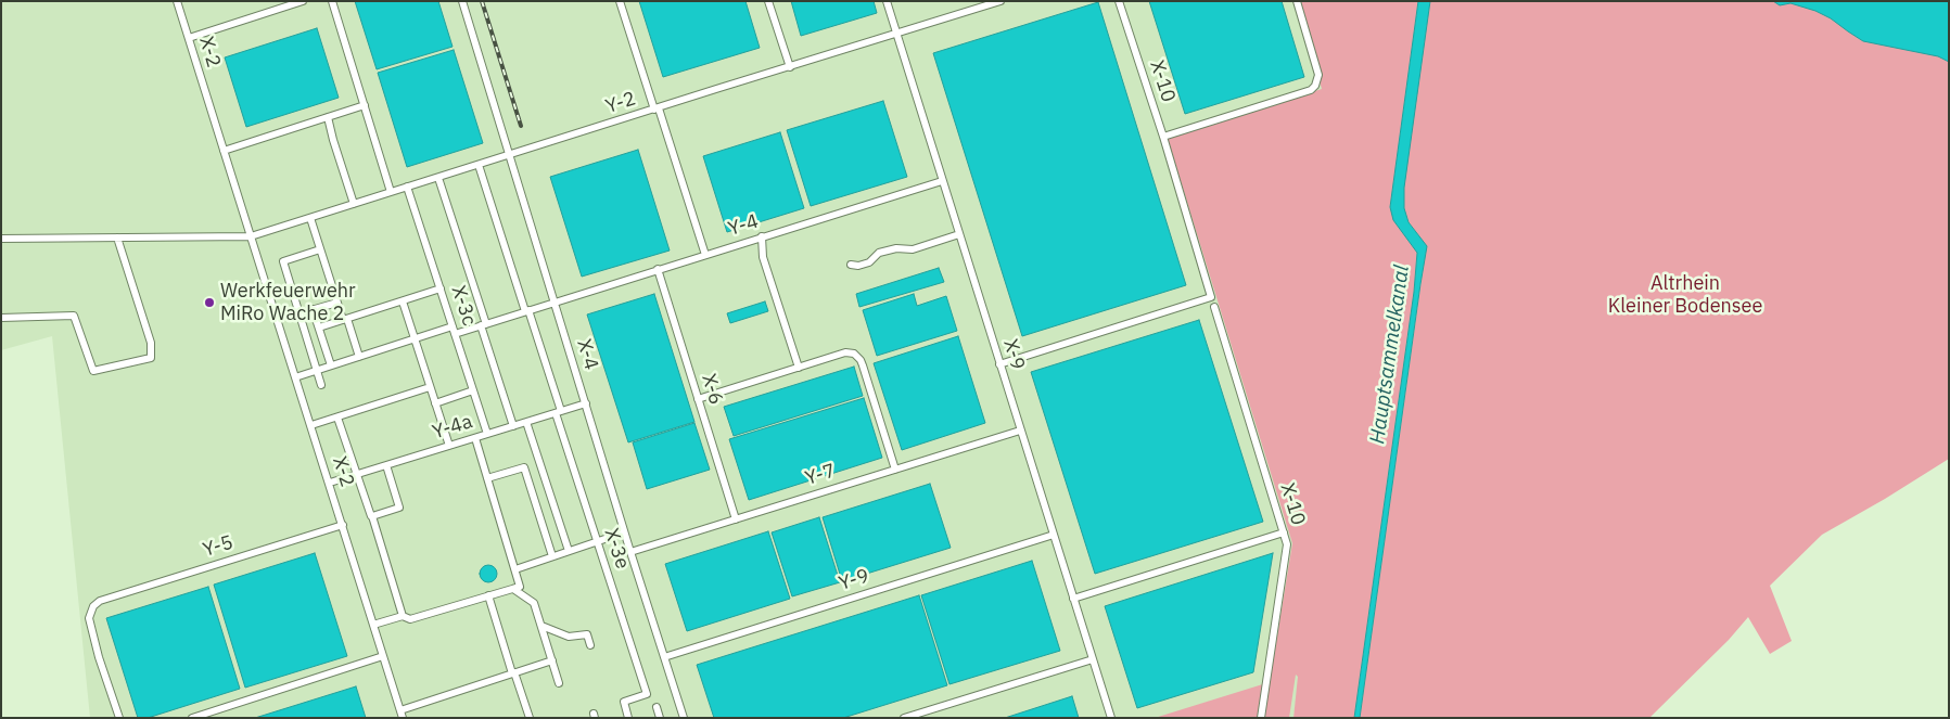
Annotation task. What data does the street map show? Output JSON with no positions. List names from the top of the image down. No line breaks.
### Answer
{"streets":{"street":["X-2","X-10","Y-2","Y-4","X-3c","X-4","X-9","X-6","Y-4a","Y-7","Y-5","X-3e","Y-9"]},"crossings":[["X-2","Y-2"],["X-2","Y-4a"],["X-2","Y-5"],["X-10","X-9"],["Y-2","X-3c"],["Y-2","X-4"],["Y-2","X-9"],["Y-2","X-3e"],["Y-4","X-4"],["Y-4","X-9"],["Y-4","X-6"],["X-3c","Y-4a"],["X-4","Y-4a"],["X-4","Y-7"],["X-4","Y-9"],["X-9","Y-7"],["X-9","Y-9"],["X-6","Y-7"],["Y-4a","X-3e"]],"water":["Hauptsammelkanal"],"parks":["Altrhein Kleiner Bodensee"],"places":["Werkfeuerwehr MiRo Wache 2"]}
